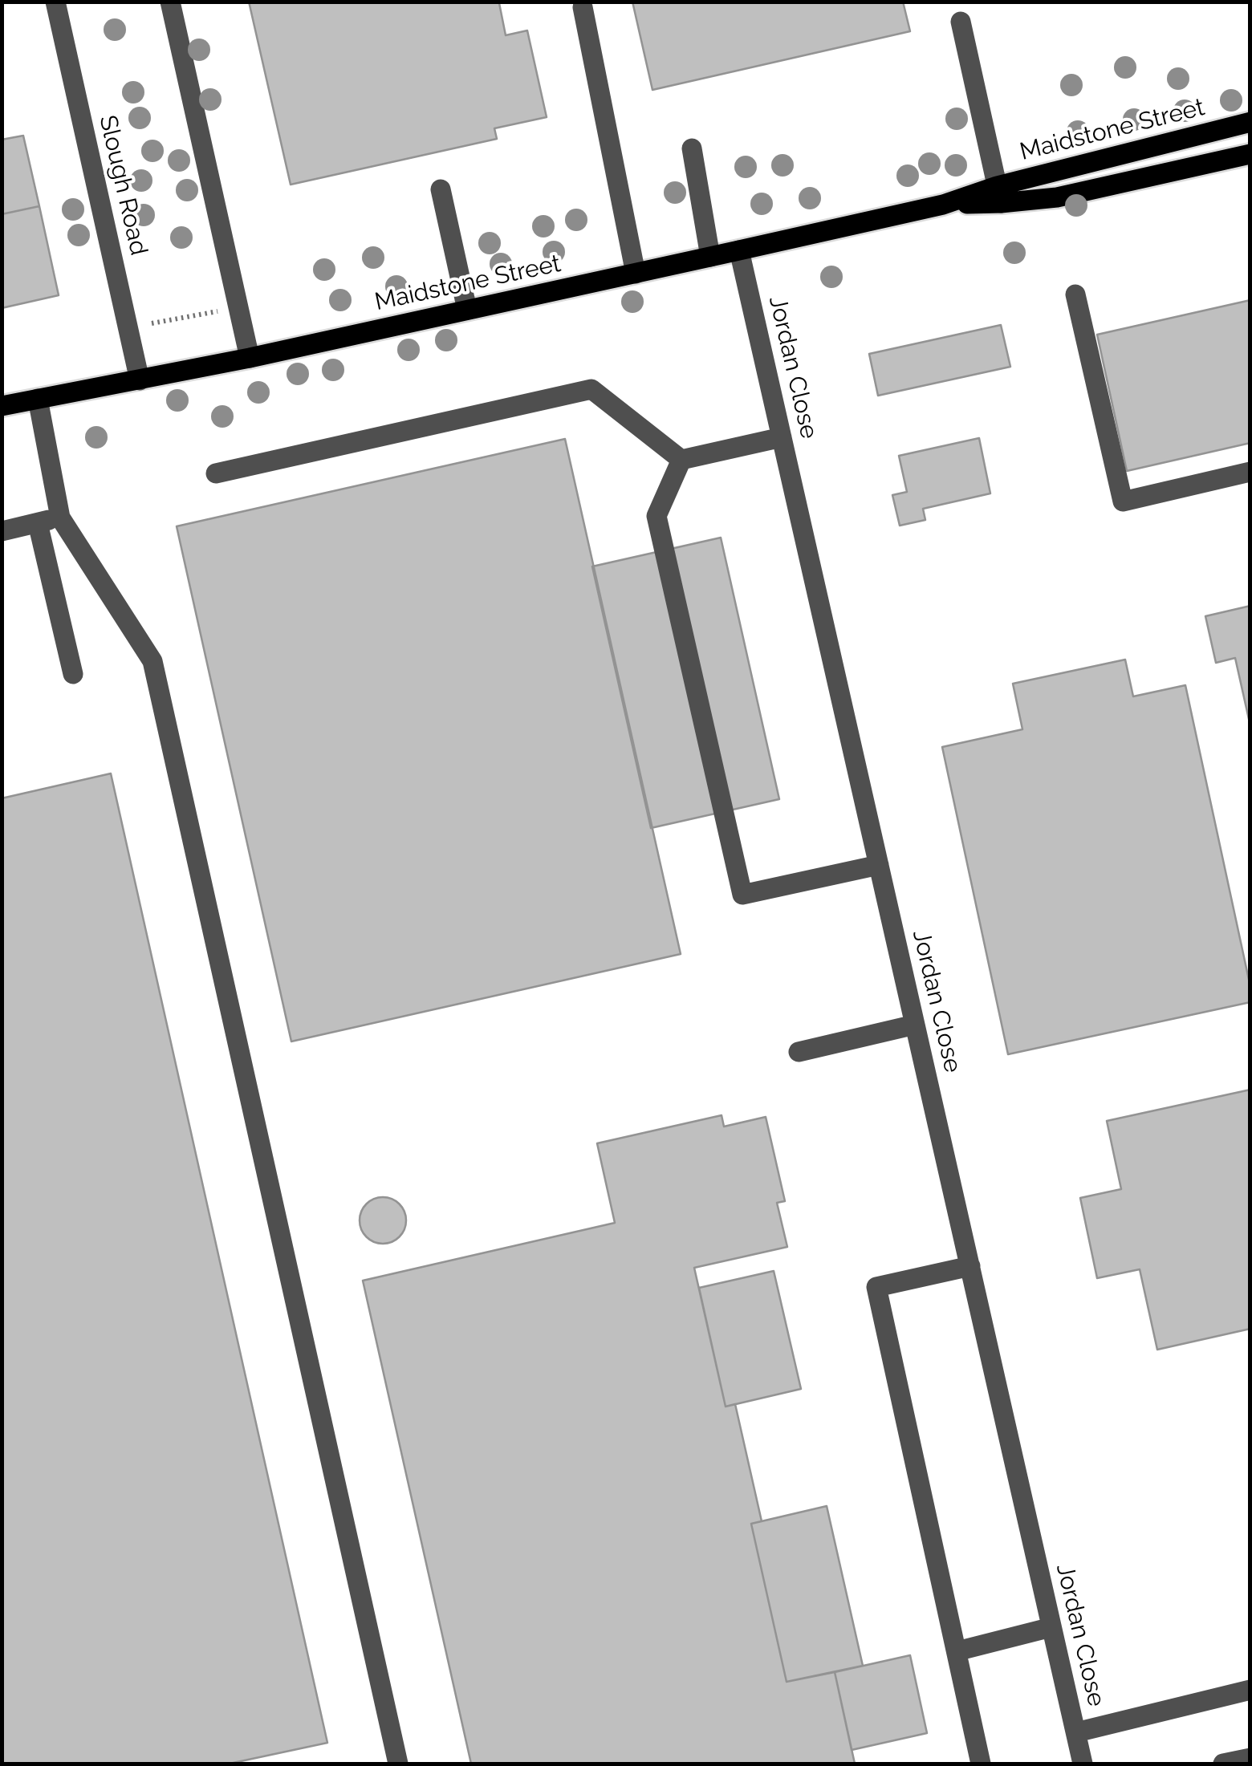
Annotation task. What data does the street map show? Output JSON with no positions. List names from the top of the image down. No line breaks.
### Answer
{"streets":{"main road":["Maidstone Street"],"street":["Slough Road","Jordan Close"]},"crossings":[["Maidstone Street","Slough Road"],["Maidstone Street","Jordan Close"]]}
